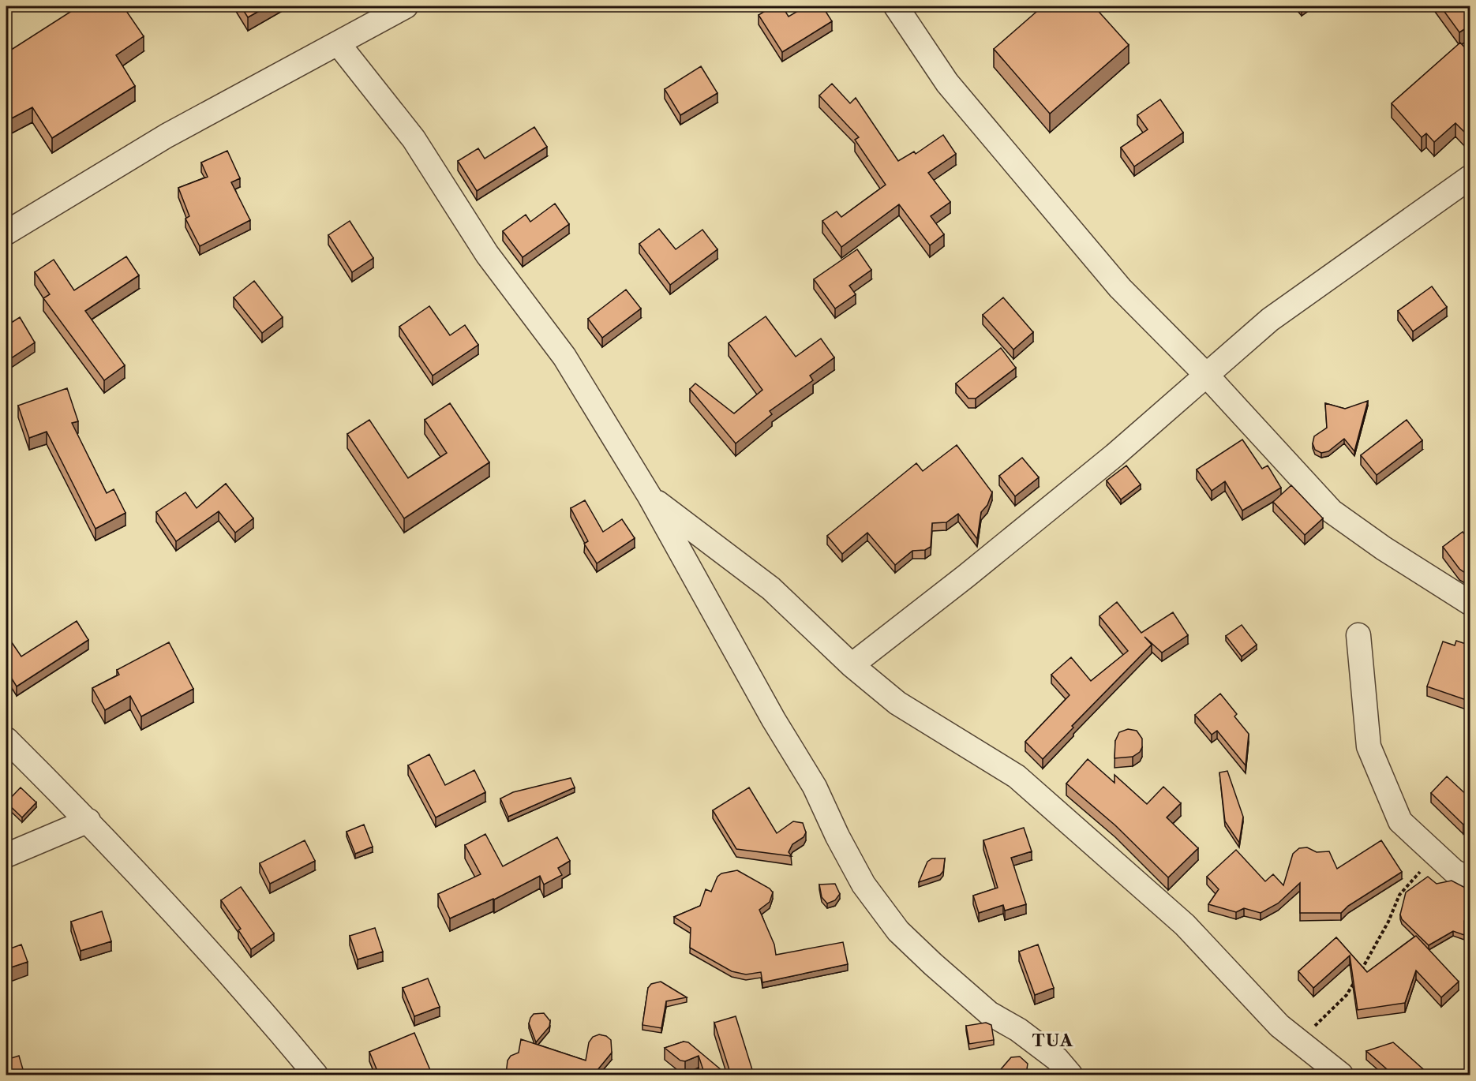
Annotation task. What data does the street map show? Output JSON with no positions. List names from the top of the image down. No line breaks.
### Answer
{"districts":["TUA"]}
